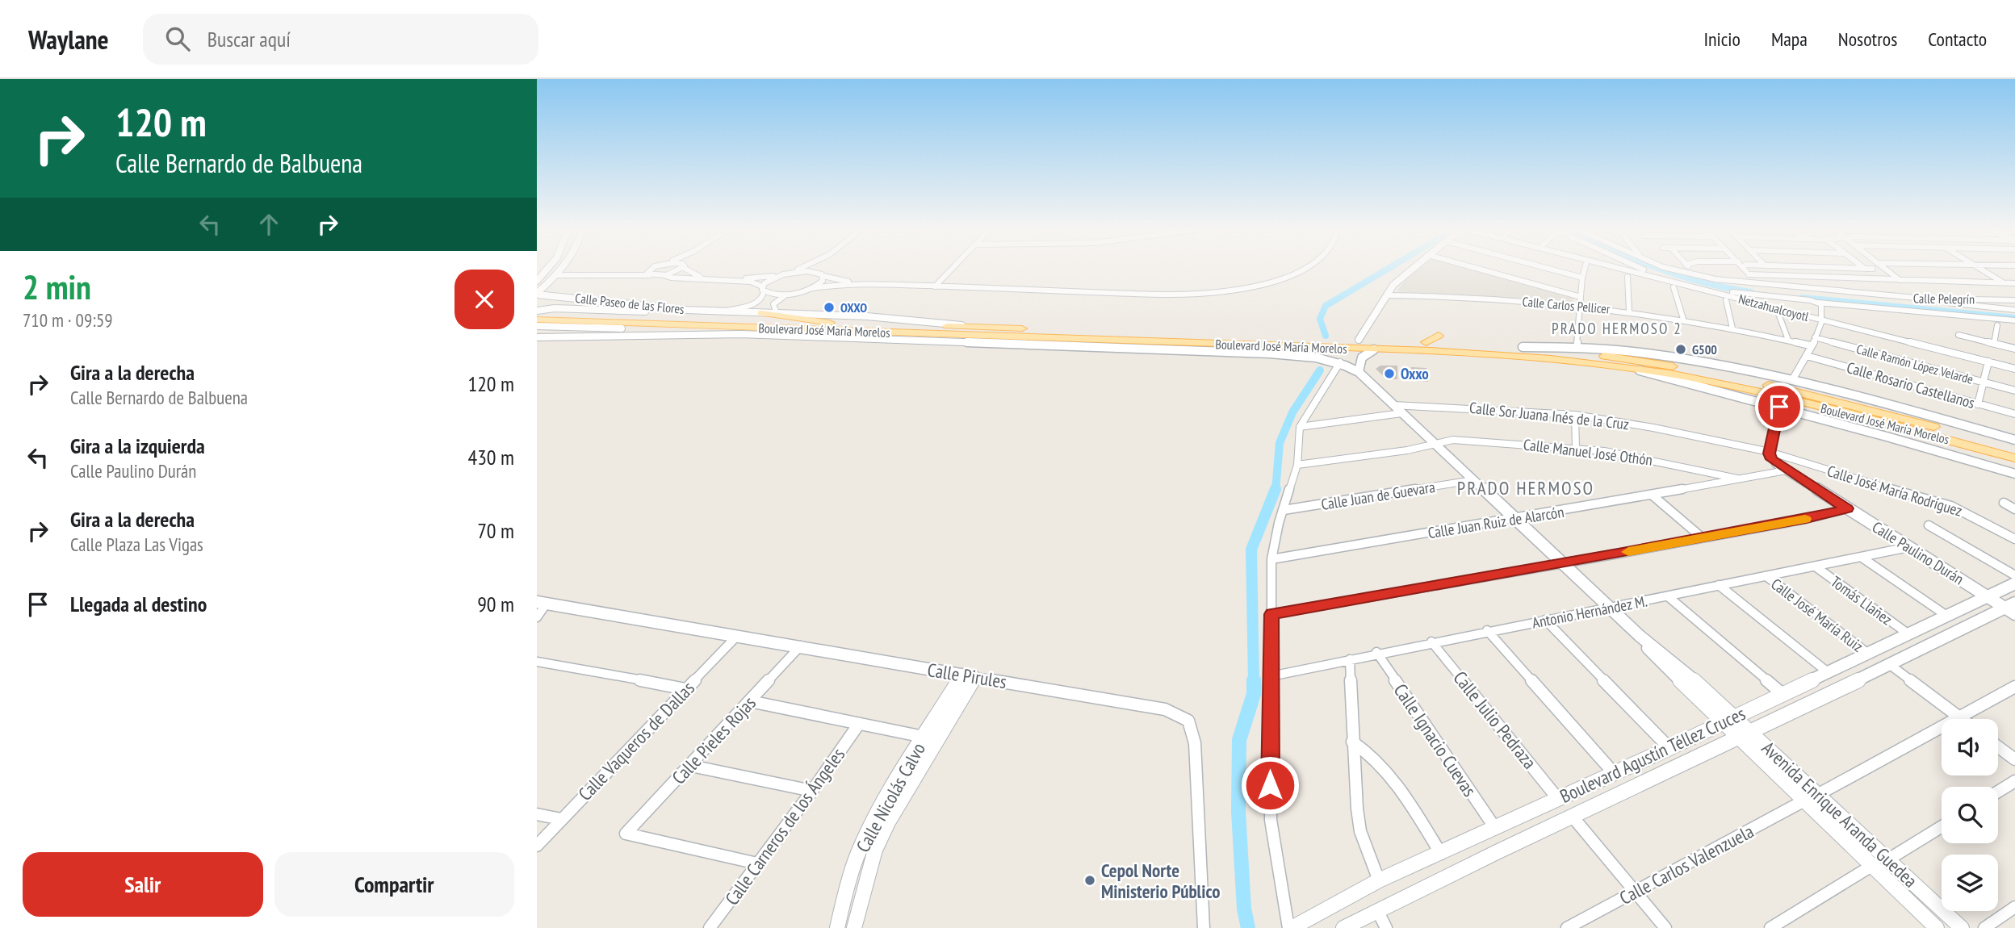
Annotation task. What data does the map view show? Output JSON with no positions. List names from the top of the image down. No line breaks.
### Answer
{"streets":{"main road":["Boulevard José María Morelos"],"street":["Calle Pelegrín","Calle Paseo de las Flores","Calle Carlos Pellicer","Netzahualcoyotl","Calle Ramón López Velarde","Calle Rosario Castellanos","Calle Sor Juana Inés de la Cruz","Calle Manuel José Othón","Calle José María Rodríguez","Calle Juan de Guevara","Calle Juan Ruiz de Alarcón","Calle Paulino Durán","Tomás Llañez","Antonio Hernández M.","Calle José María Ruiz","Calle Pirules","Calle Julio Pedraza","Calle Pieles Rojas","Calle Ignacio Cuevas","Calle Vaqueros de Dallas","Boulevard Agustín Téllez Cruces","Calle Nicolás Calvo","Avenida Enrique Aranda Guedea","Calle Carneros de los Ángeles","Calle Carlos Valenzuela"]},"crossings":[["Calle Paseo de las Flores","Boulevard José María Morelos"],["Boulevard José María Morelos","Avenida Enrique Aranda Guedea"],["Calle Sor Juana Inés de la Cruz","Calle José María Rodríguez"],["Calle Sor Juana Inés de la Cruz","Calle Paulino Durán"],["Calle Sor Juana Inés de la Cruz","Avenida Enrique Aranda Guedea"],["Calle Manuel José Othón","Calle Juan Ruiz de Alarcón"],["Calle Manuel José Othón","Avenida Enrique Aranda Guedea"],["Calle José María Rodríguez","Calle Paulino Durán"],["Calle Juan de Guevara","Avenida Enrique Aranda Guedea"],["Calle Juan Ruiz de Alarcón","Calle Paulino Durán"],["Calle Juan Ruiz de Alarcón","Avenida Enrique Aranda Guedea"],["Calle Paulino Durán","Antonio Hernández M."],["Calle Paulino Durán","Boulevard Agustín Téllez Cruces"],["Tomás Llañez","Antonio Hernández M."],["Tomás Llañez","Boulevard Agustín Téllez Cruces"],["Antonio Hernández M.","Calle José María Ruiz"],["Antonio Hernández M.","Calle Julio Pedraza"],["Antonio Hernández M.","Calle Ignacio Cuevas"],["Antonio Hernández M.","Avenida Enrique Aranda Guedea"],["Calle José María Ruiz","Boulevard Agustín Téllez Cruces"],["Calle Pirules","Calle Pieles Rojas"],["Calle Pirules","Calle Vaqueros de Dallas"],["Calle Pirules","Calle Nicolás Calvo"],["Calle Julio Pedraza","Boulevard Agustín Téllez Cruces"],["Calle Pieles Rojas","Calle Carneros de los Ángeles"],["Calle Ignacio Cuevas","Boulevard Agustín Téllez Cruces"],["Boulevard Agustín Téllez Cruces","Avenida Enrique Aranda Guedea"],["Avenida Enrique Aranda Guedea","Calle Carlos Valenzuela"]],"districts":["PRADO HERMOSO 2","PRADO HERMOSO"],"places":["OXXO","G500","Oxxo","Cepol Norte Ministerio Público"],"page":{"header":"Waylane","search":"Buscar aquí","nav":["Inicio","Mapa","Nosotros","Contacto"],"turn":["120 m","Calle Bernardo de Balbuena"],"heading":["2 min","710 m · 09:59"],"list":[{"name":"Gira a la derecha","note":"Calle Bernardo de Balbuena","value":"120 m"},{"name":"Gira a la izquierda","note":"Calle Paulino Durán","value":"430 m"},{"name":"Gira a la derecha","note":"Calle Plaza Las Vigas","value":"70 m"},{"name":"Llegada al destino","value":"90 m"}],"buttons":["Salir","Compartir"]}}
